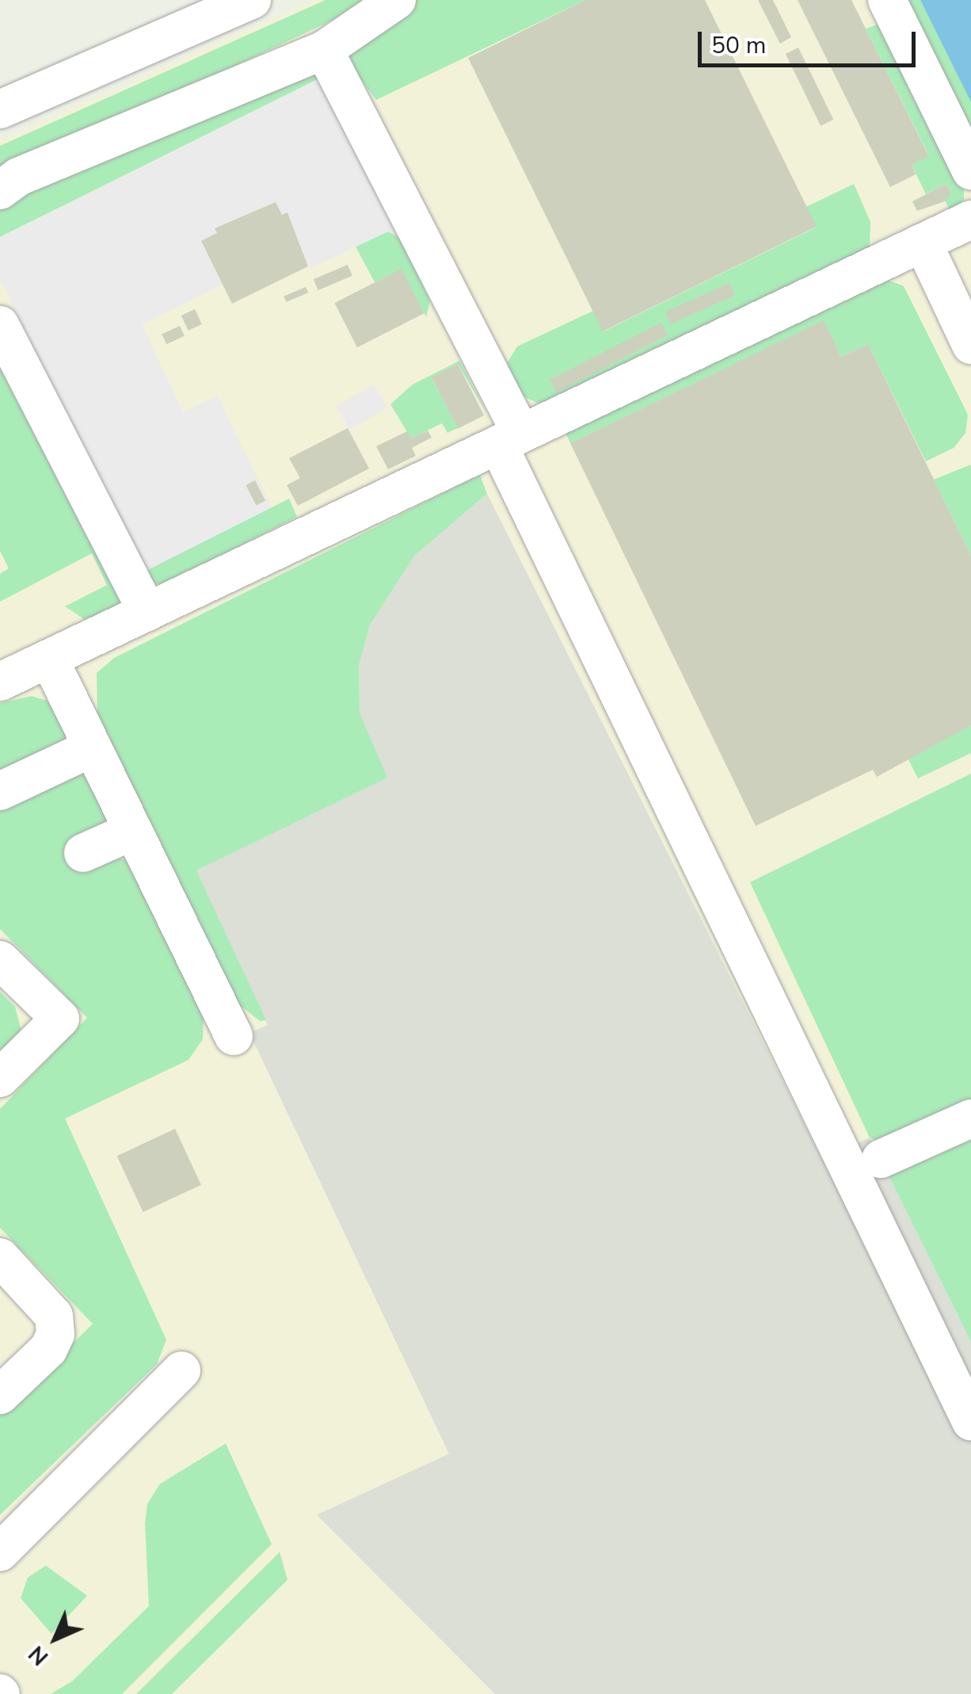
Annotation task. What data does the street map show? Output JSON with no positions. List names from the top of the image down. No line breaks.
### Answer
{"scale_bar":"50 m","north":"bottom left"}
